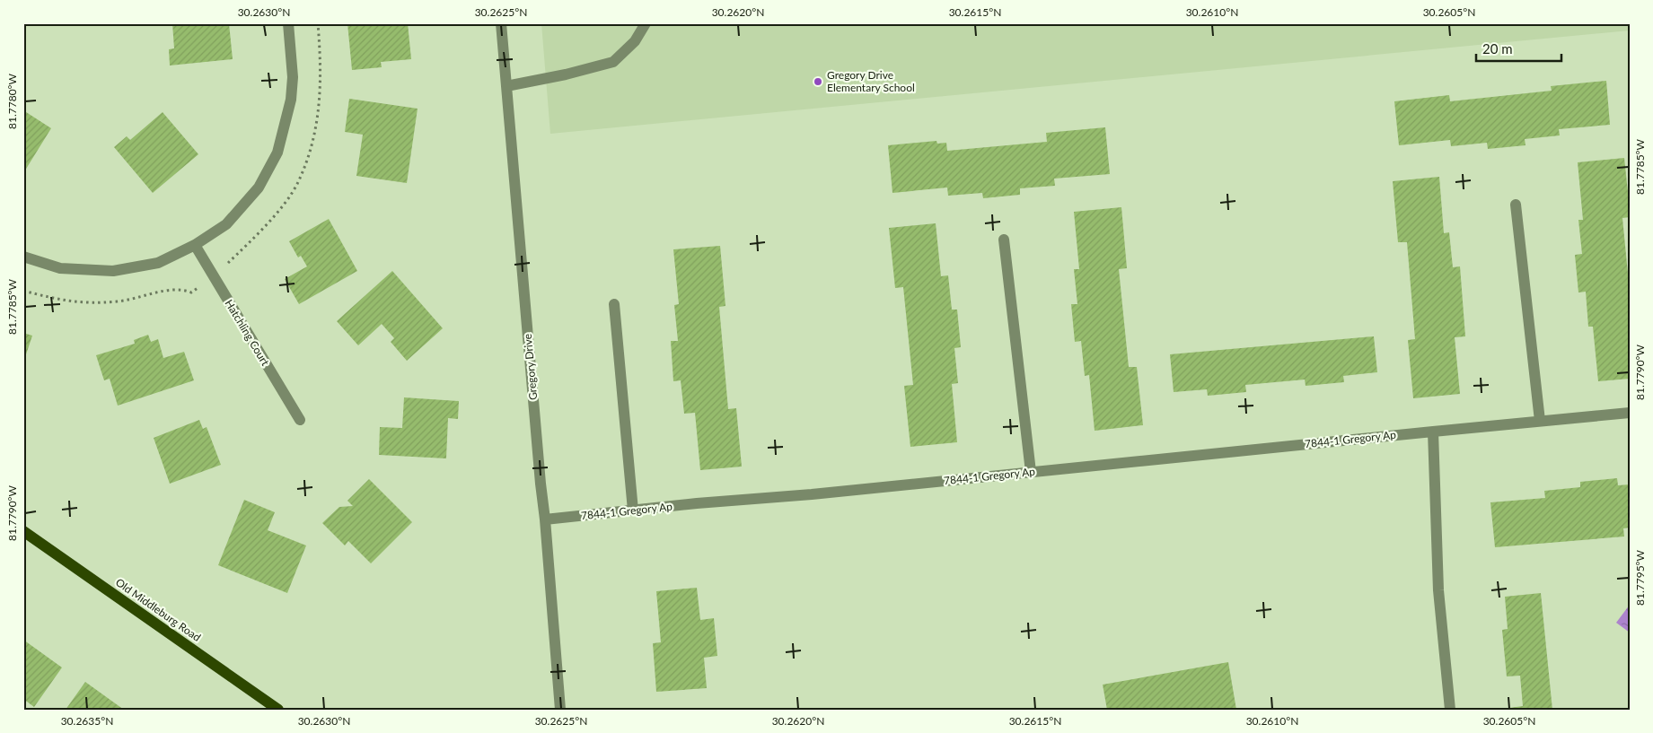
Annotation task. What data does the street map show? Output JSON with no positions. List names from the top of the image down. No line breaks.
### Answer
{"streets":{"main road":["Old Middleburg Road"],"street":["Hatchling Court","Gregory Drive","7844-1 Gregory Ap"]},"crossings":[["Gregory Drive","7844-1 Gregory Ap"]],"places":["Gregory Drive Elementary School"],"scale_bar":"20 m","coordinates":["30.2630°N","30.2625°N","30.2620°N","30.2615°N","30.2610°N","30.2605°N","81.7780°W","81.7785°W","81.7790°W","81.7795°W","30.2635°N"]}
